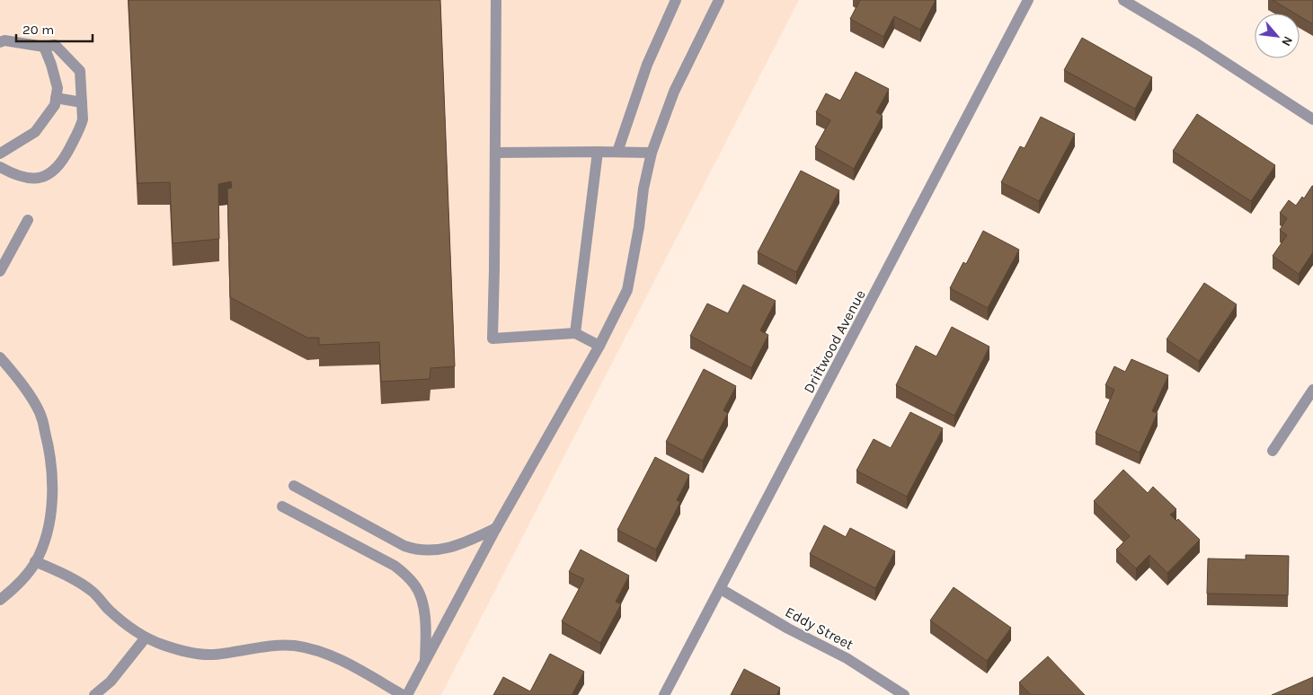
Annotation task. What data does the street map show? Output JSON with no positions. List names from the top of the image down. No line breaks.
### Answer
{"streets":{"street":["Driftwood Avenue","Eddy Street"]},"crossings":[["Driftwood Avenue","Eddy Street"]],"scale_bar":"20 m","north":"bottom right"}
